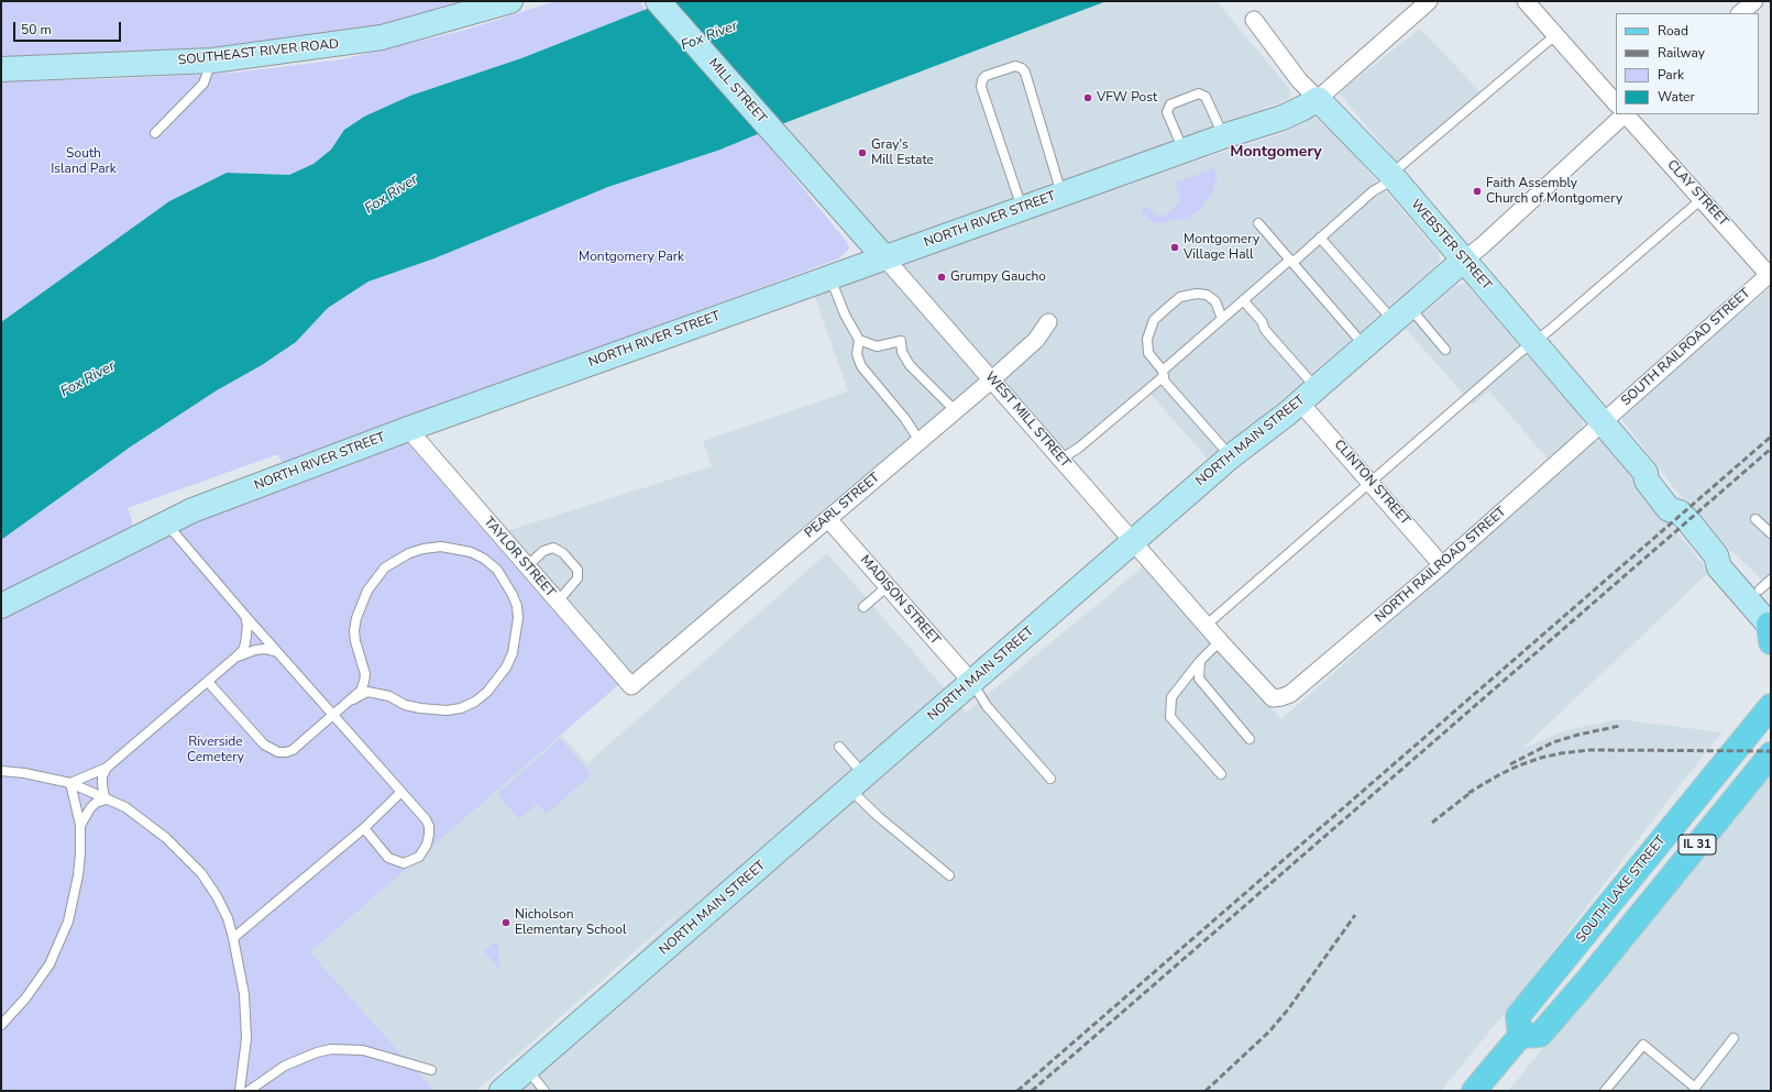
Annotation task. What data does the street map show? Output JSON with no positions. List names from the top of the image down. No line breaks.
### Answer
{"streets":{"main road":["IL 31","SOUTH LAKE STREET"],"street":["SOUTHEAST RIVER ROAD","MILL STREET","CLAY STREET","NORTH RIVER STREET","WEBSTER STREET","SOUTH RAILROAD STREET","WEST MILL STREET","NORTH MAIN STREET","CLINTON STREET","PEARL STREET","TAYLOR STREET","NORTH RAILROAD STREET","MADISON STREET"]},"crossings":[["MILL STREET","WEST MILL STREET"],["CLAY STREET","SOUTH RAILROAD STREET"],["NORTH RIVER STREET","WEBSTER STREET"],["NORTH RIVER STREET","WEST MILL STREET"],["NORTH RIVER STREET","TAYLOR STREET"],["WEBSTER STREET","SOUTH RAILROAD STREET"],["WEBSTER STREET","NORTH MAIN STREET"],["WEBSTER STREET","NORTH RAILROAD STREET"],["SOUTH RAILROAD STREET","NORTH RAILROAD STREET"],["WEST MILL STREET","NORTH MAIN STREET"],["WEST MILL STREET","PEARL STREET"],["WEST MILL STREET","NORTH RAILROAD STREET"],["NORTH MAIN STREET","CLINTON STREET"],["NORTH MAIN STREET","MADISON STREET"],["CLINTON STREET","NORTH RAILROAD STREET"],["PEARL STREET","TAYLOR STREET"],["PEARL STREET","MADISON STREET"],["IL 31","SOUTH LAKE STREET"]],"districts":["Montgomery"],"water":["Fox River"],"parks":["South Island Park","Montgomery Park","Riverside Cemetery"],"places":["VFW Post","Gray's Mill Estate","Faith Assembly Church of Montgomery","Montgomery Village Hall","Grumpy Gaucho","Nicholson Elementary School"],"legend":["Road","Railway","Park","Water"],"scale_bar":"50 m"}
